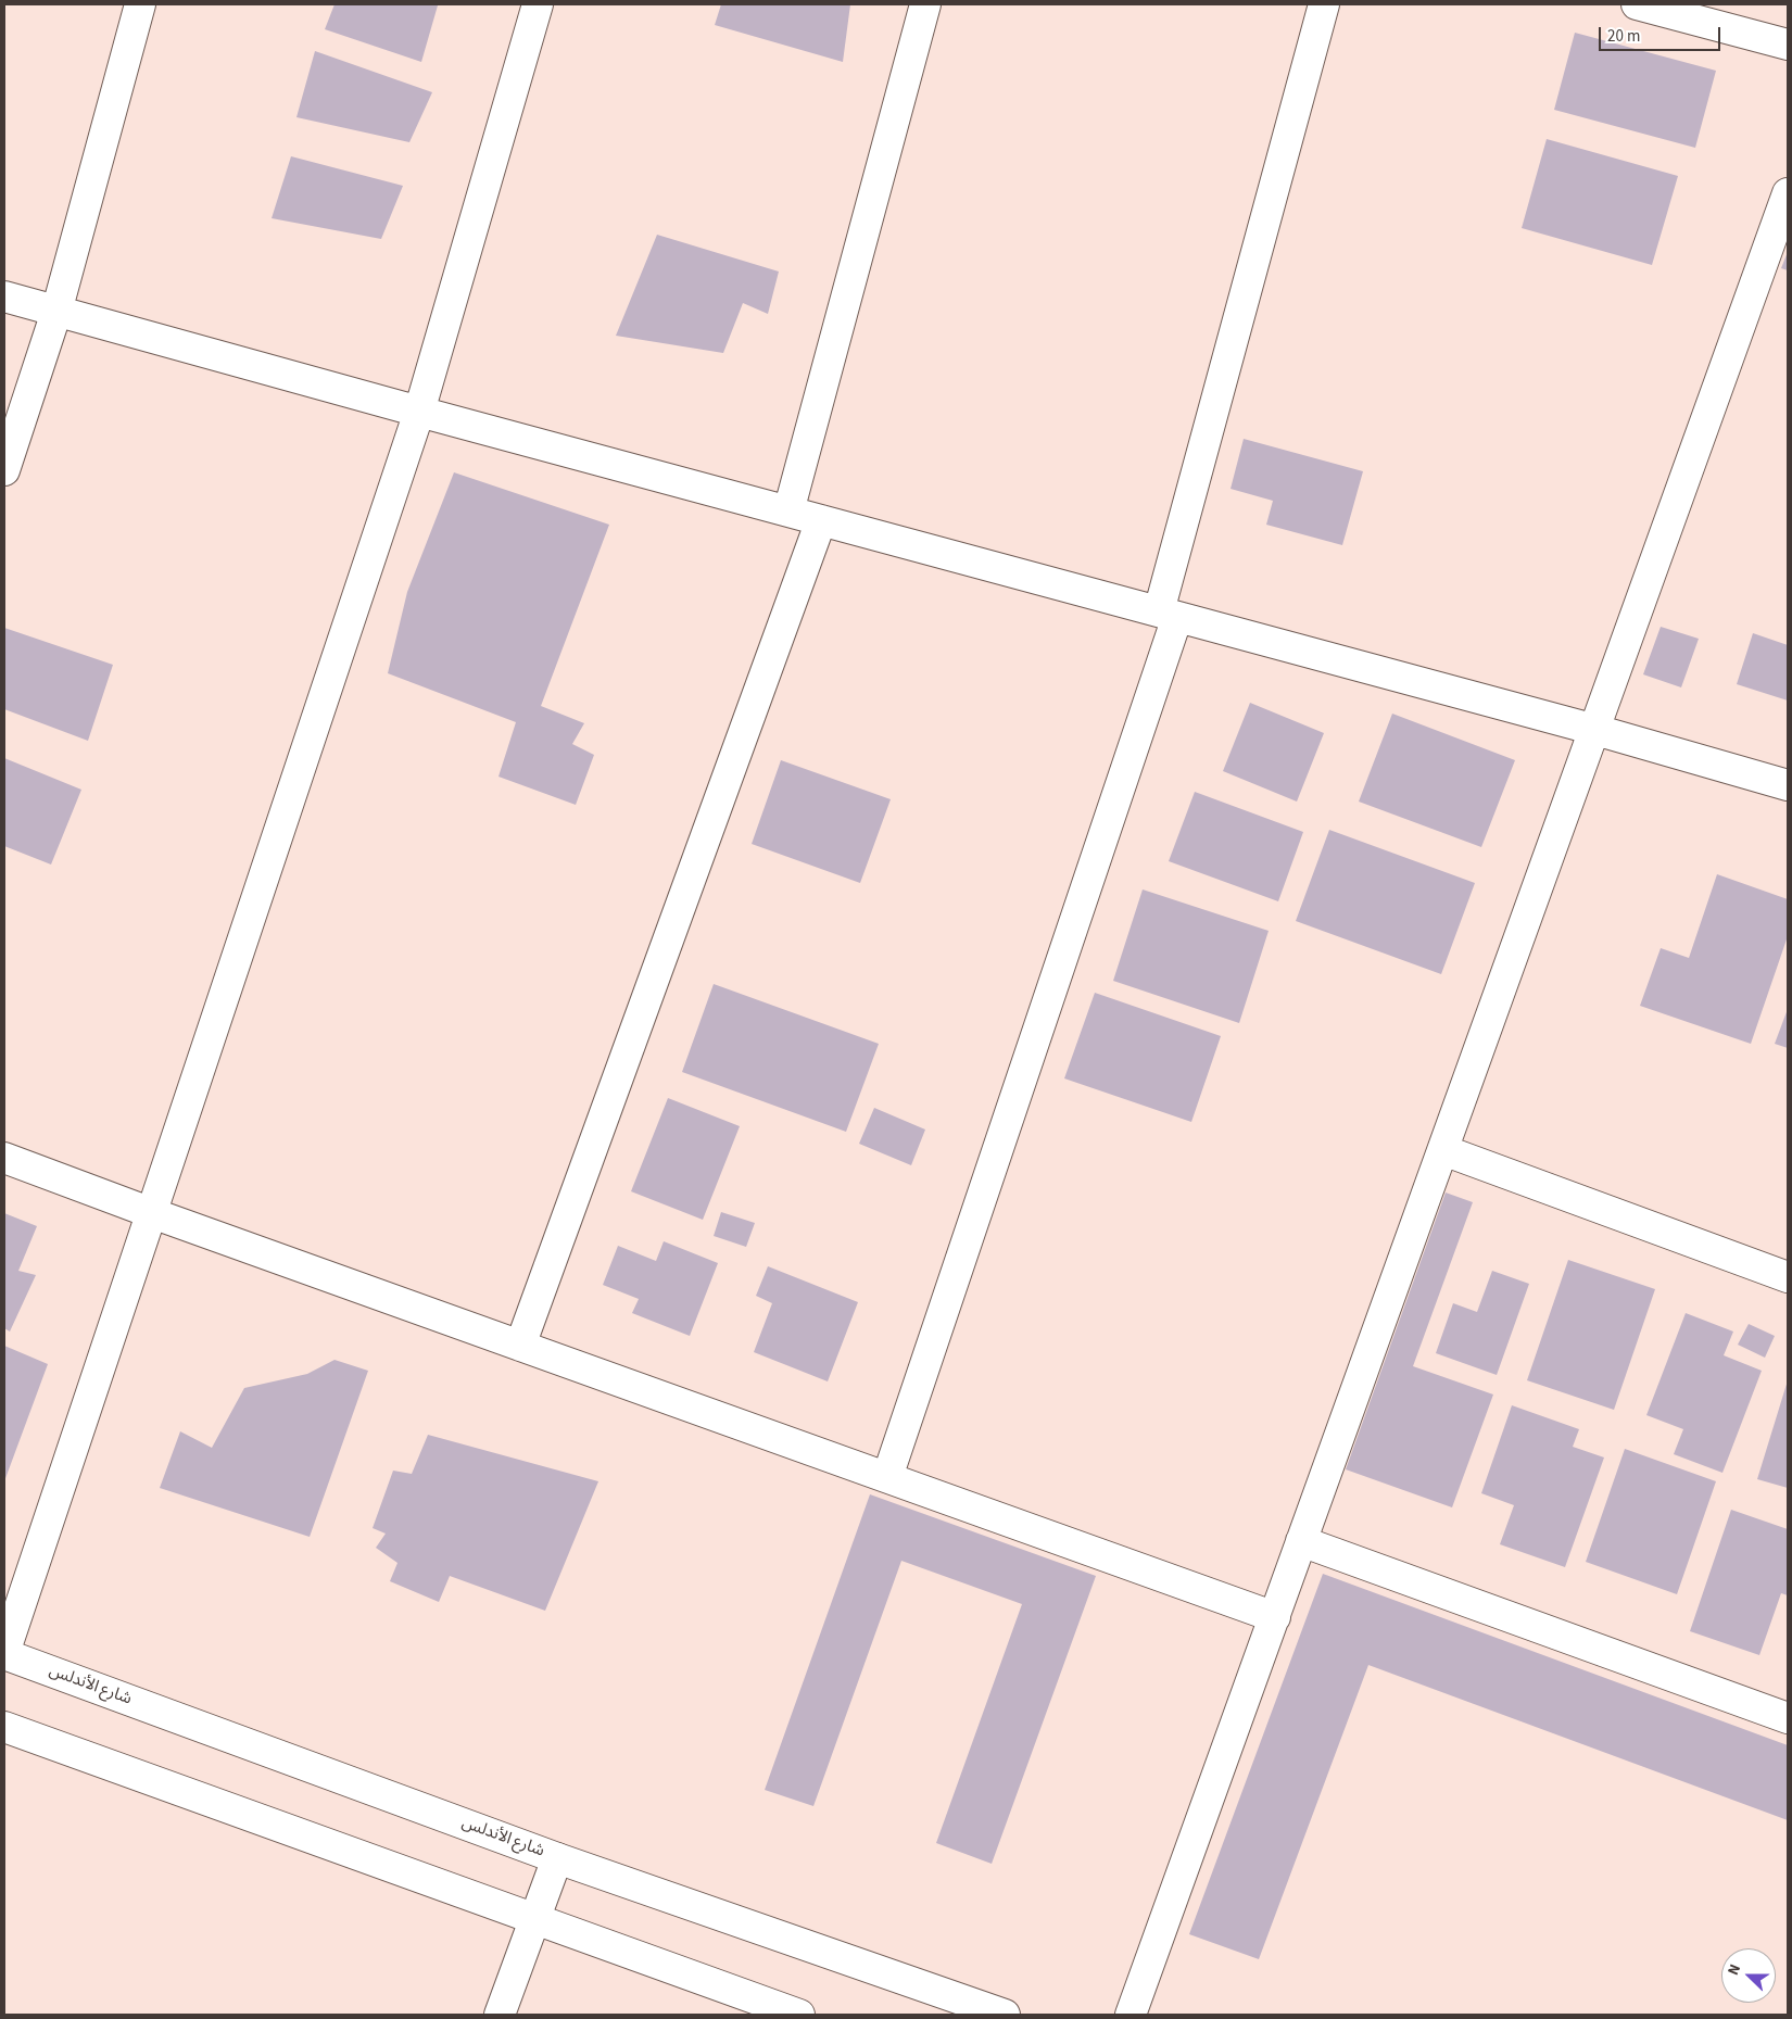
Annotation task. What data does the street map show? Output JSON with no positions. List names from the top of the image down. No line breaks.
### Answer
{"streets":{"street":["شارع الأندلس"]},"scale_bar":"20 m","north":"left"}
